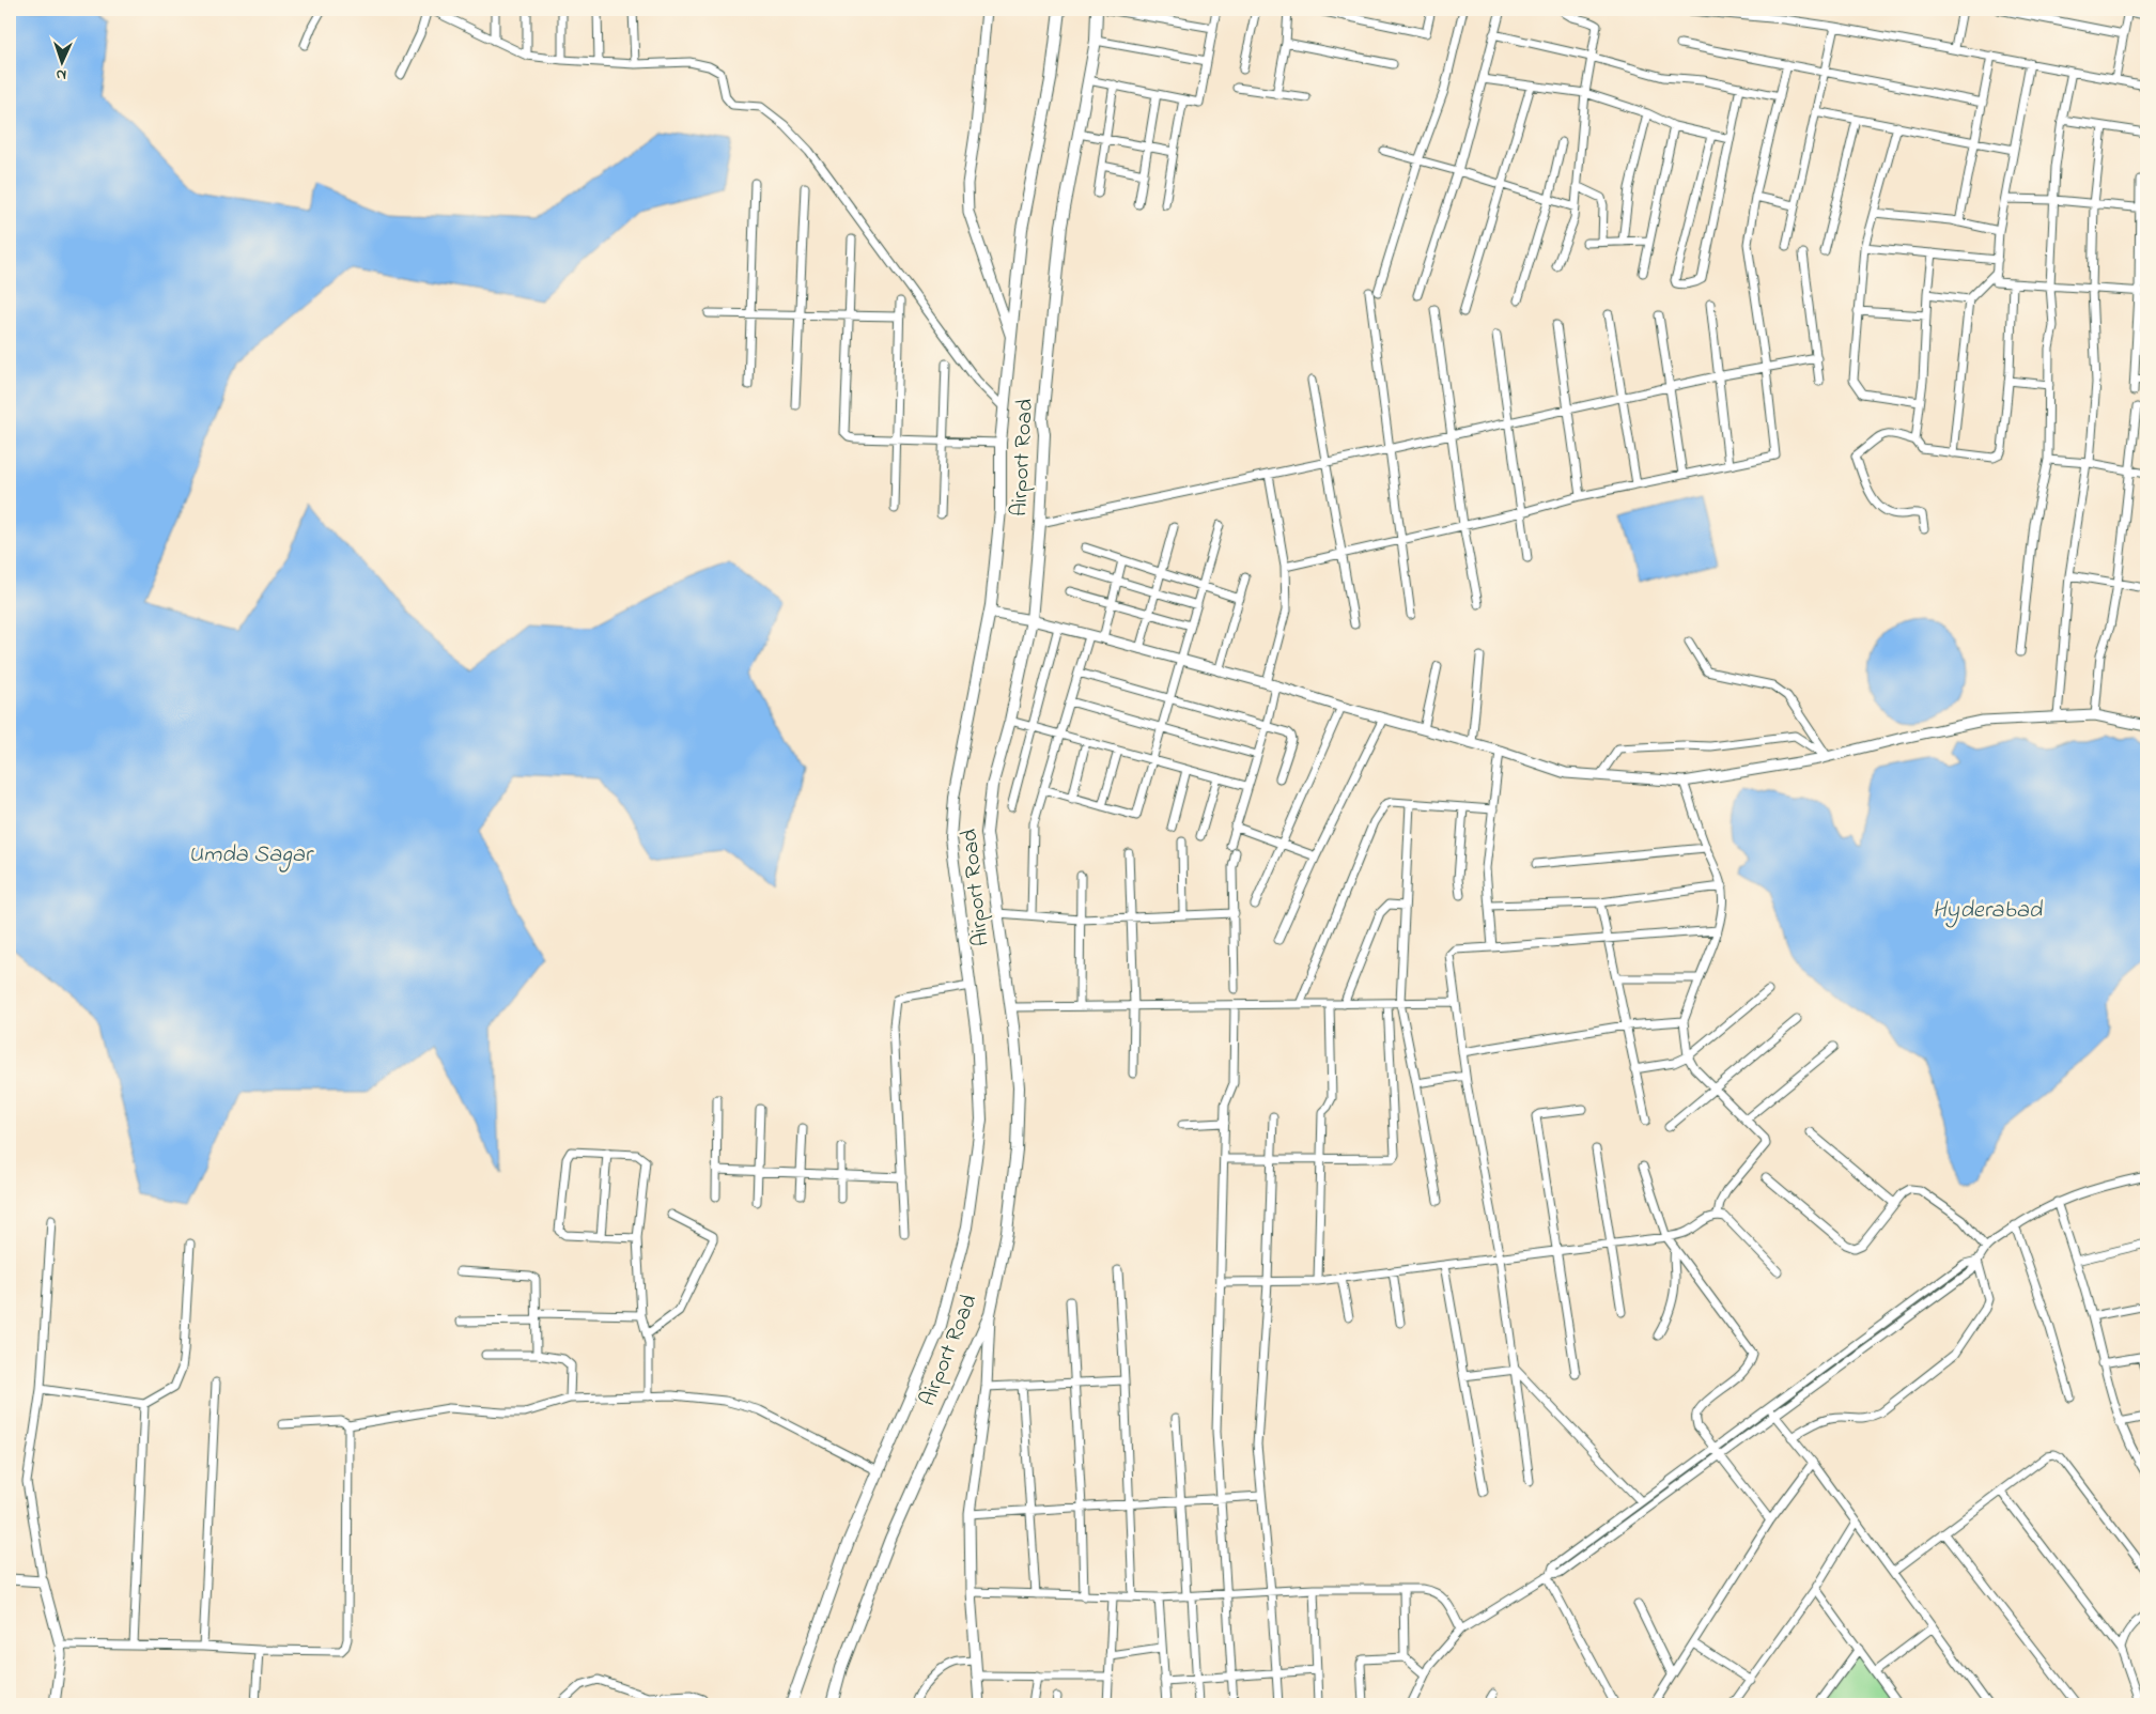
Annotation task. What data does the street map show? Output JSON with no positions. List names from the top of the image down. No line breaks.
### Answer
{"streets":{"main road":["Airport Road"]},"water":["Umda Sagar","Hyderabad"],"north":"bottom"}
